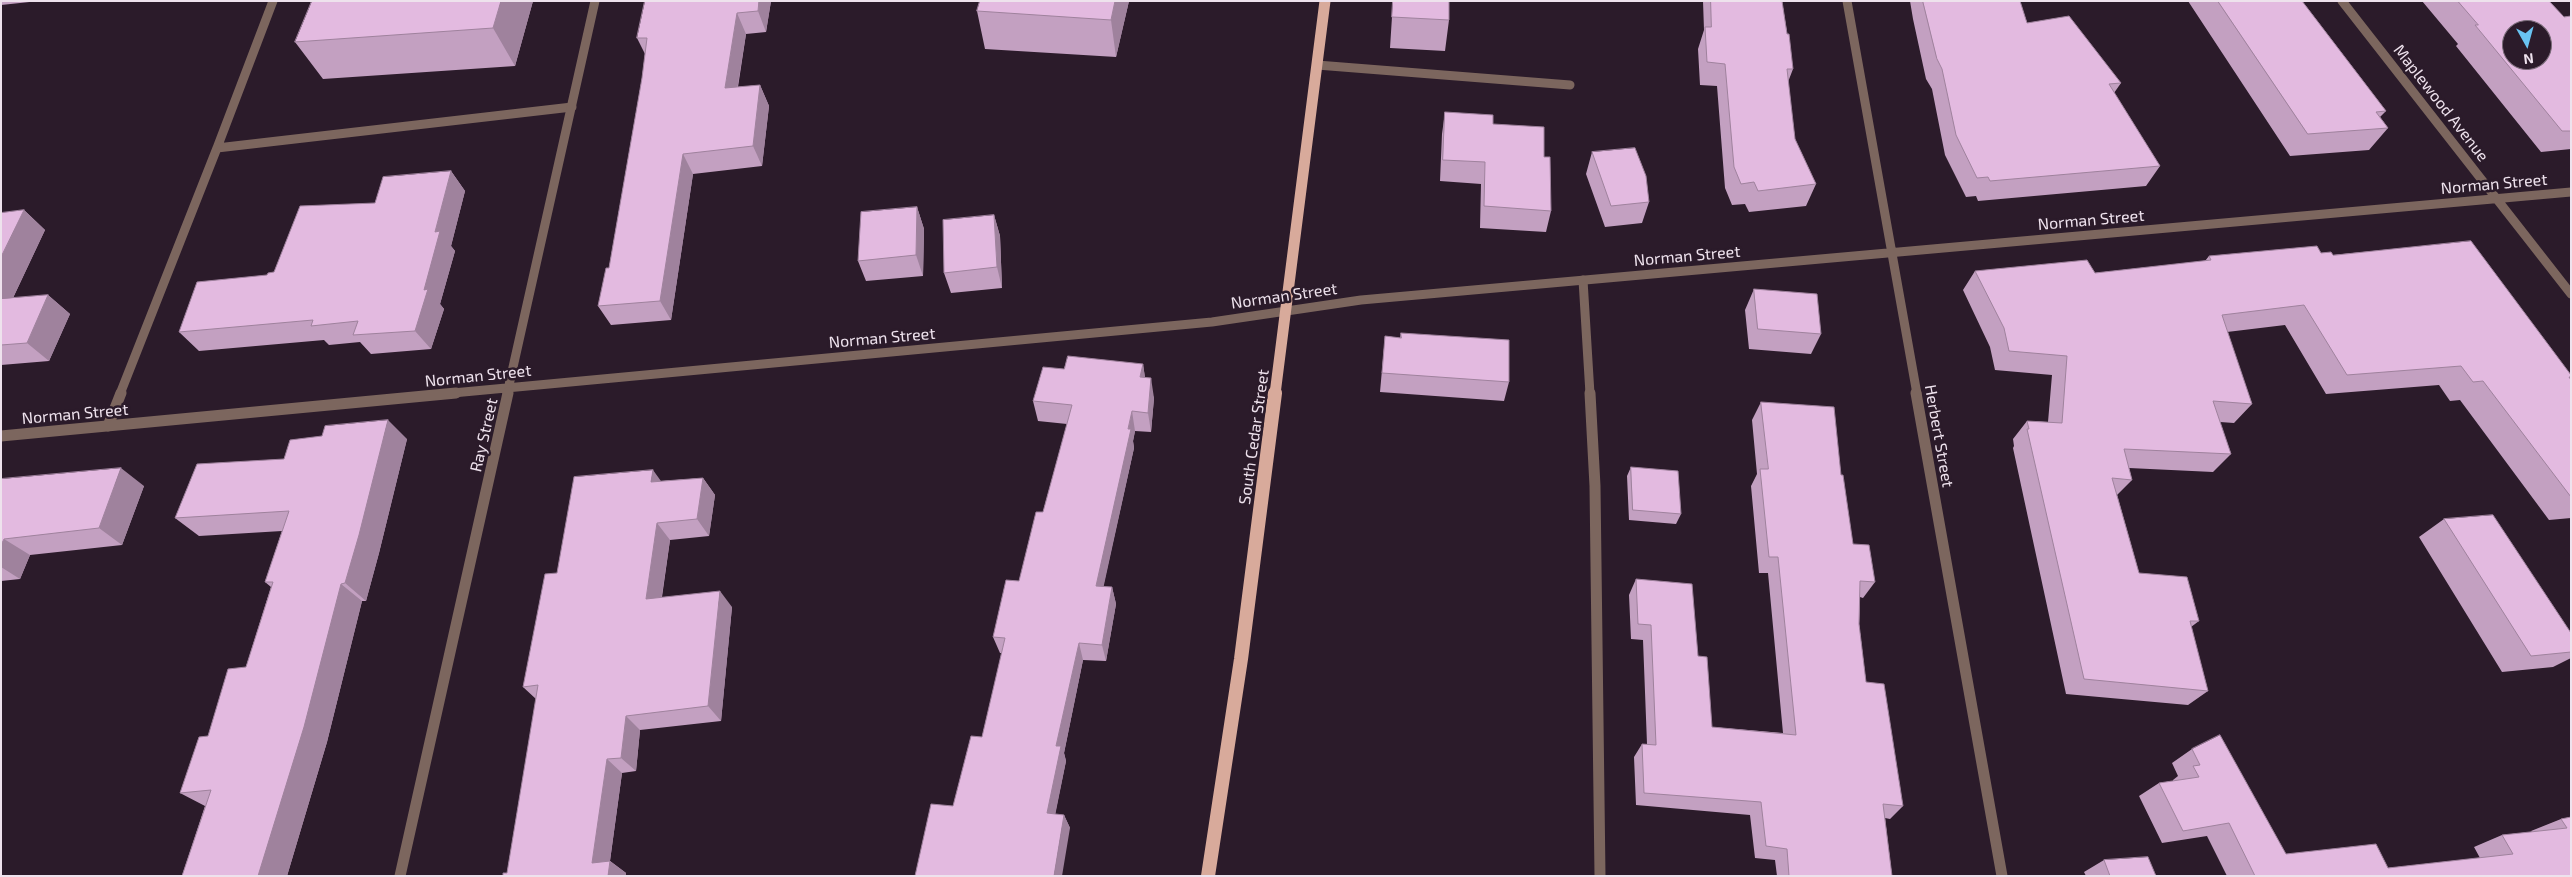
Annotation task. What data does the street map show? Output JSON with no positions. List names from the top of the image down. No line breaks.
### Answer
{"streets":{"main road":["South Cedar Street"],"street":["Maplewood Avenue","Norman Street","Ray Street","Herbert Street"]},"crossings":[["Maplewood Avenue","Norman Street"],["Norman Street","Ray Street"],["Norman Street","Herbert Street"],["Norman Street","South Cedar Street"]],"north":"bottom"}
